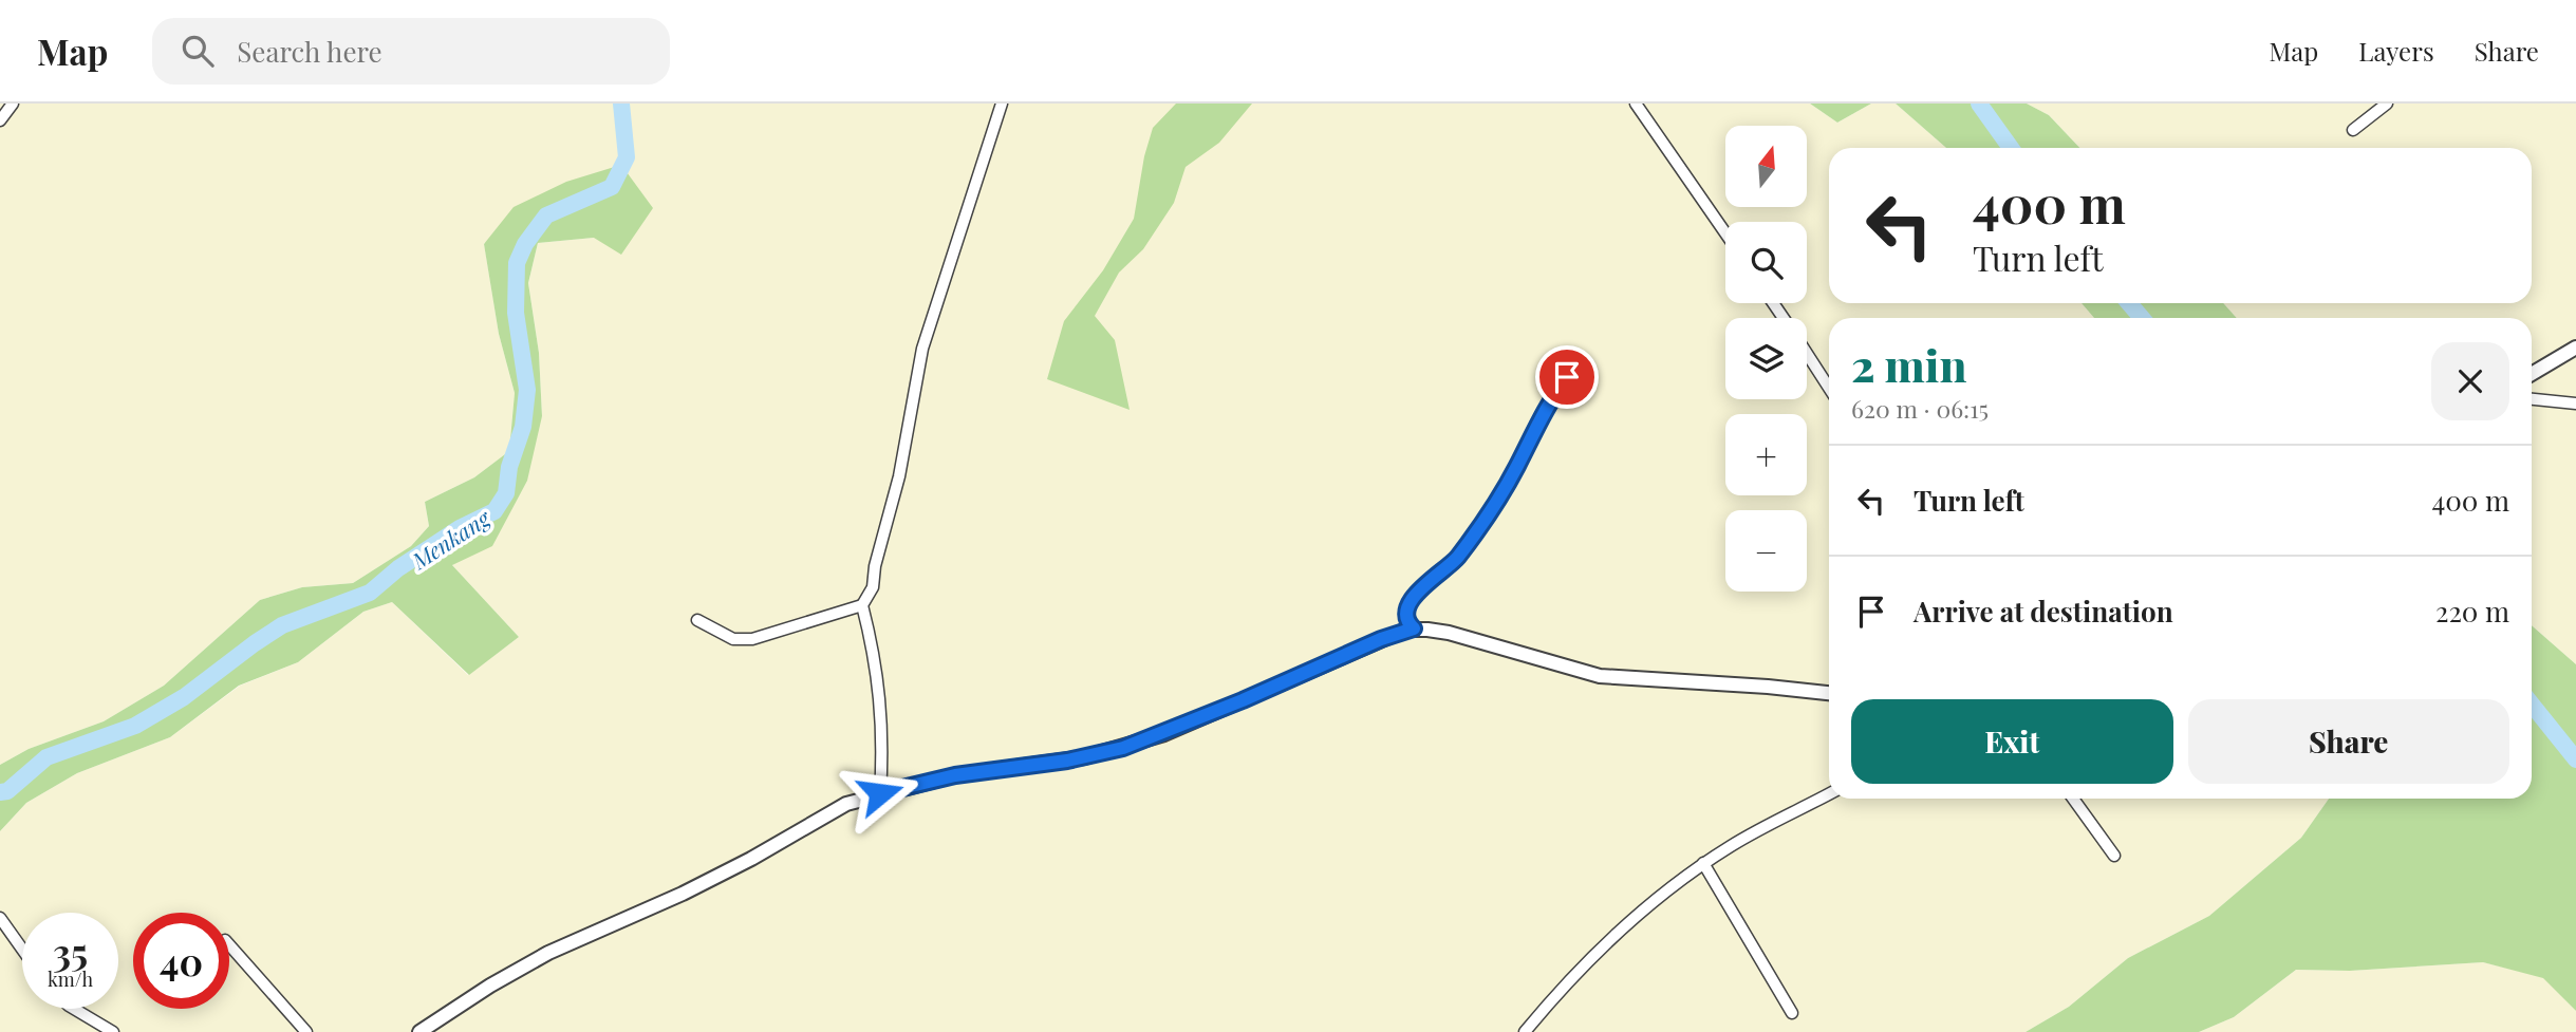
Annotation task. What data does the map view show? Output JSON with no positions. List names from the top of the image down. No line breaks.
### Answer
{"water":["Menkang"],"north":"top","page":{"header":"Map","search":"Search here","nav":["Map","Layers","Share"],"map_buttons":["+","−"],"turn":["400 m","Turn left"],"heading":["2 min","620 m · 06:15"],"list":[{"name":"Turn left","value":"400 m"},{"name":"Arrive at destination","value":"220 m"}],"buttons":["Exit","Share"],"speed":"35 km/h","limit":"40"}}
